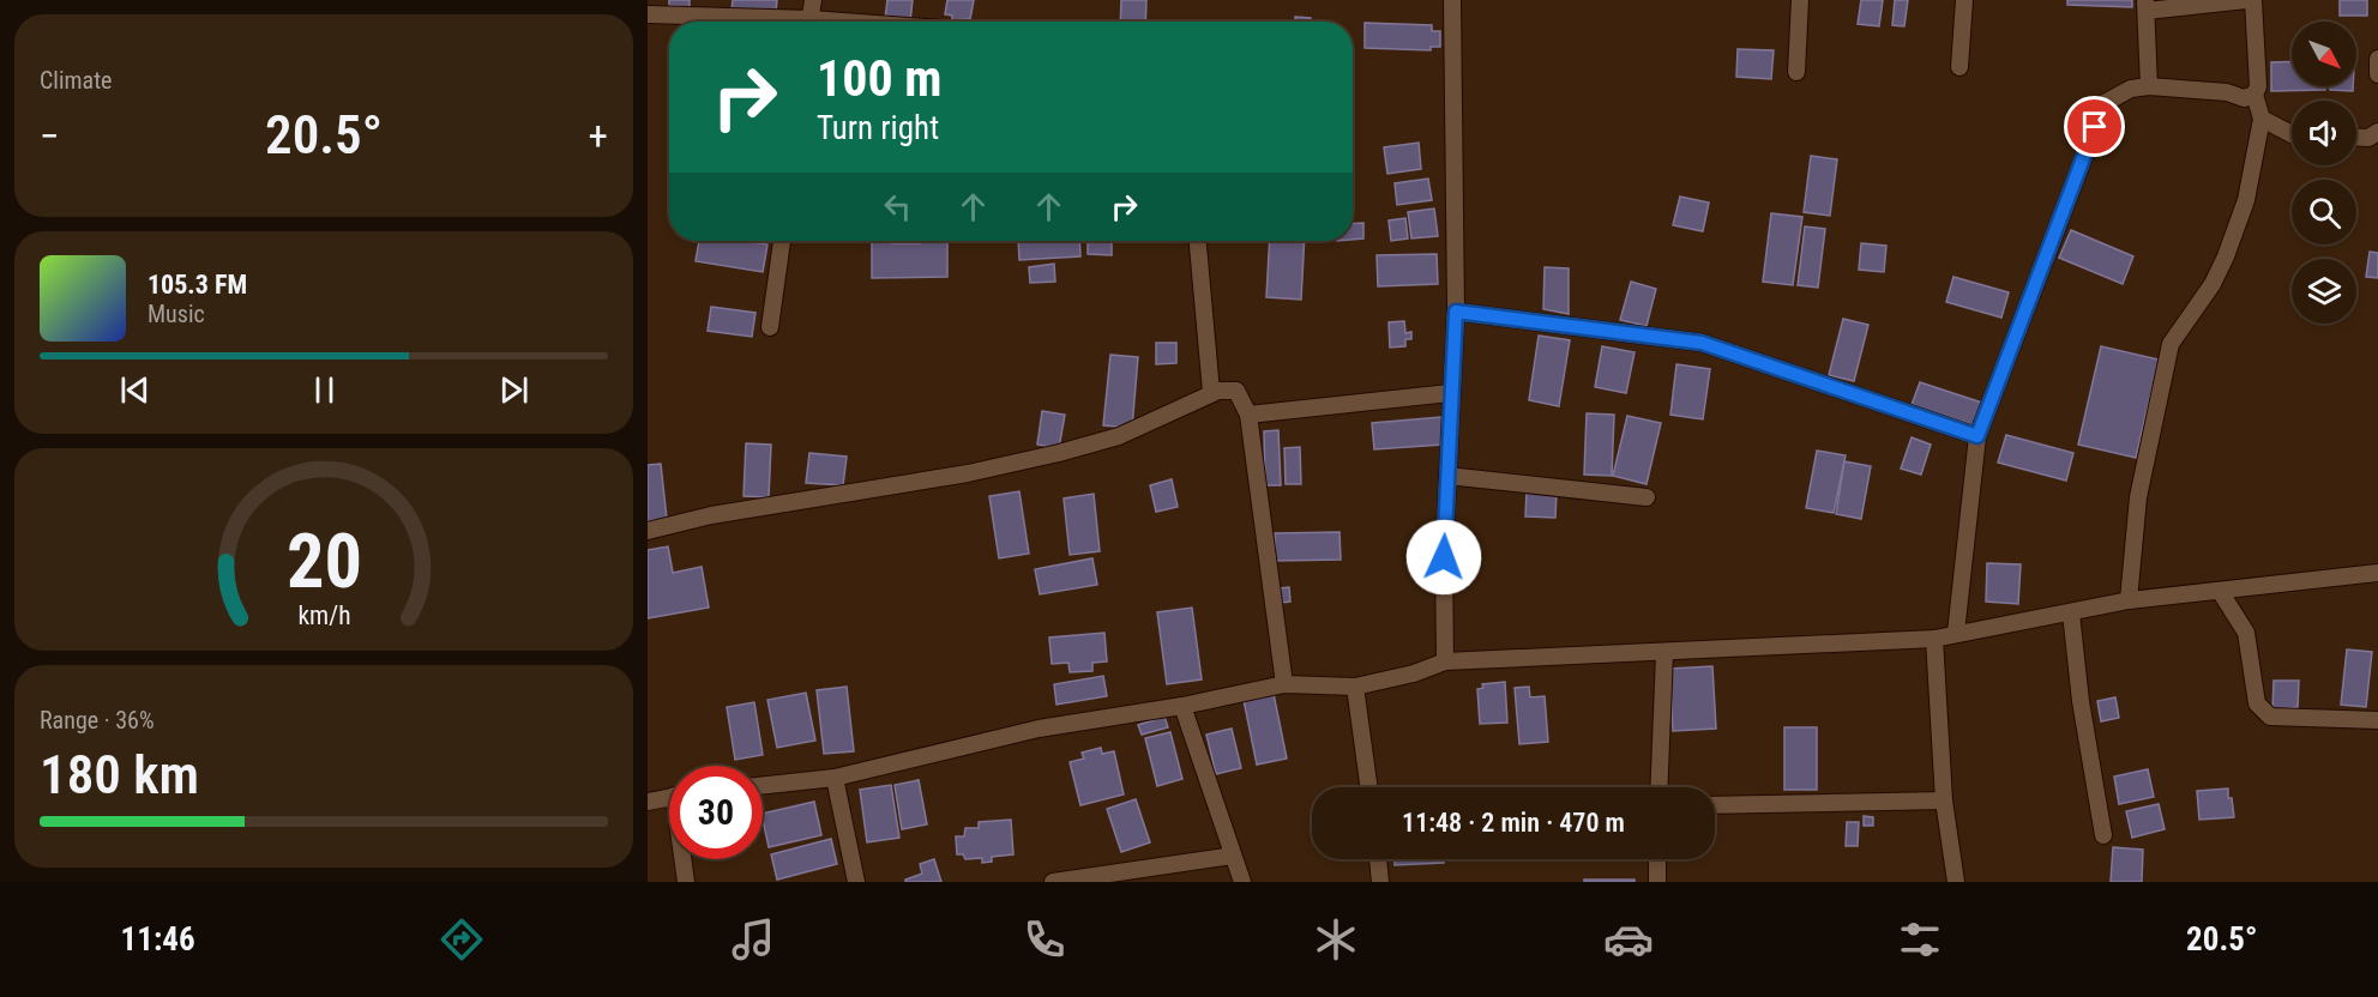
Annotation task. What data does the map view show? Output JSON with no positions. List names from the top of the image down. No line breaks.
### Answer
{"north":"bottom right","page":{"tile":["Climate",["Range · 36%","180 km"]],"turn":["100 m","Turn right"],"heat":["−","20.5°","+"],"song":["105.3 FM","Music"],"limit":"30","trip":"11:48 · 2 min · 470 m","tabs":["11:46","20.5°"],"gauge":["20","km/h"]}}
